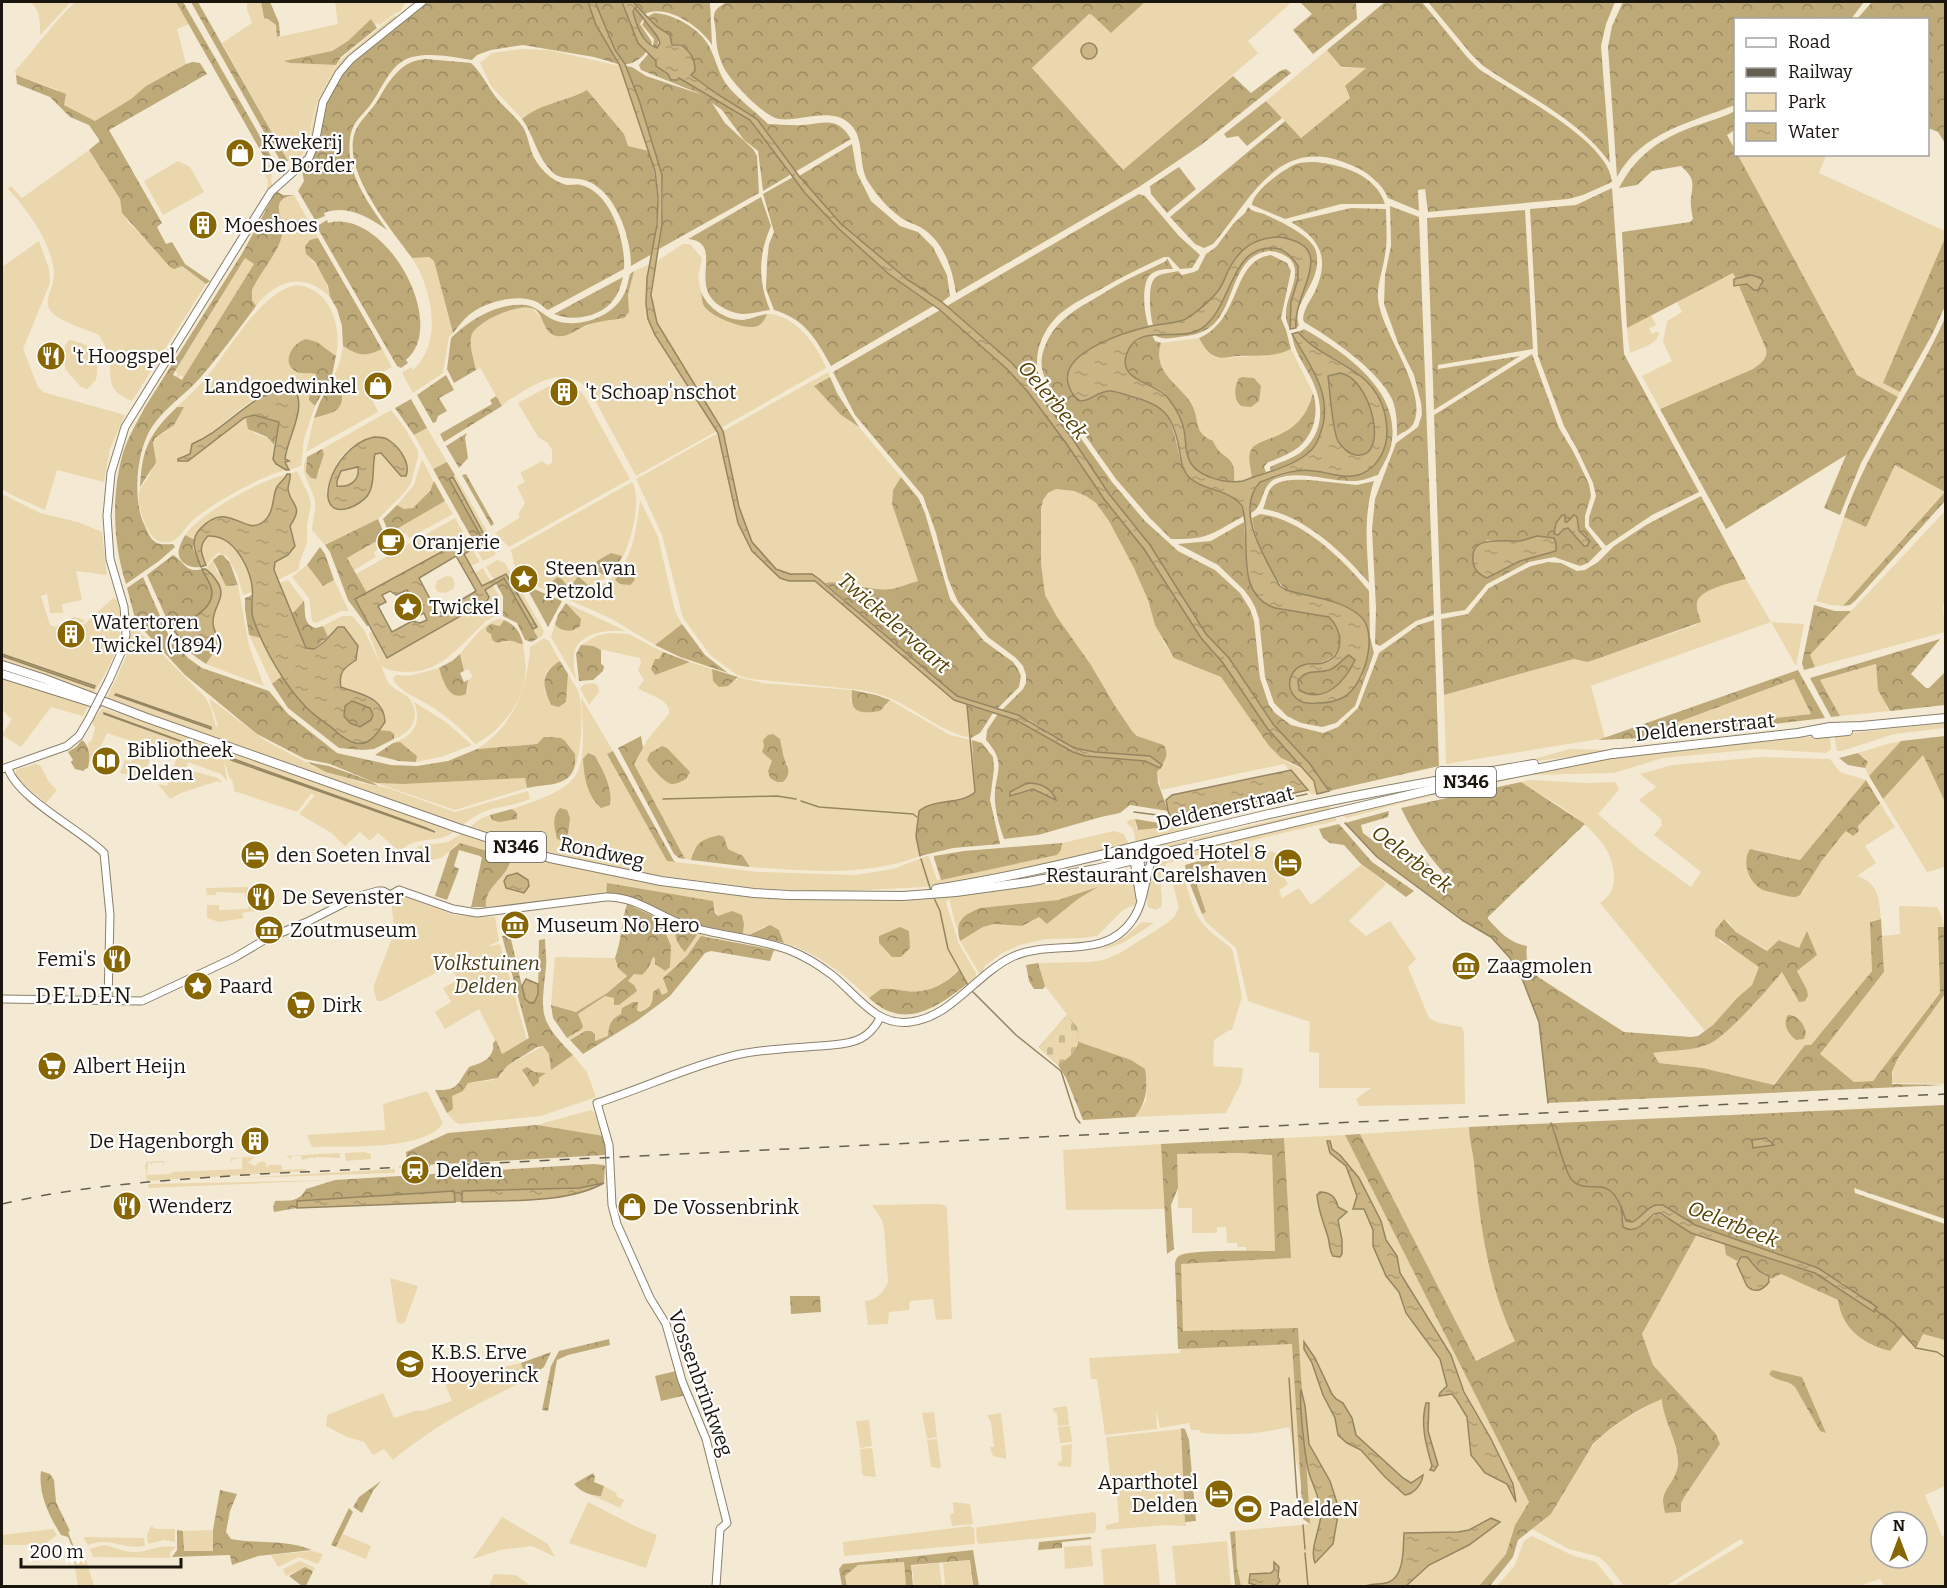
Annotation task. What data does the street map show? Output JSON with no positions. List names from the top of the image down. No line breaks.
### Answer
{"streets":{"main road":["Deldenerstraat","N346","Rondweg"],"street":["Vossenbrinkweg"]},"crossings":[["Deldenerstraat","Rondweg"],["N346","Rondweg"]],"districts":["DELDEN"],"water":["Oelerbeek","Twickelervaart"],"parks":["Volkstuinen Delden"],"places":{"shop":["Kwekerij De Border","Landgoedwinkel","De Vossenbrink"],"building":["Moeshoes","'t Schoap'nschot","Watertoren Twickel (1894)","De Hagenborgh"],"restaurant":["'t Hoogspel","De Sevenster","Femi's","Wenderz"],"cafe":["Oranjerie"],"place":["Steen van Petzold","Twickel","Paard"],"library":["Bibliotheek Delden"],"hotel":["den Soeten Inval","Landgoed Hotel & Restaurant Carelshaven","Aparthotel Delden"],"museum":["Museum No Hero","Zoutmuseum","Zaagmolen"],"supermarket":["Dirk","Albert Heijn"],"station":["Delden"],"school or university":["K.B.S. Erve Hooyerinck"],"sports":["PadeldeN"]},"legend":["Road","Railway","Park","Water"],"scale_bar":"200 m","north":"top"}
